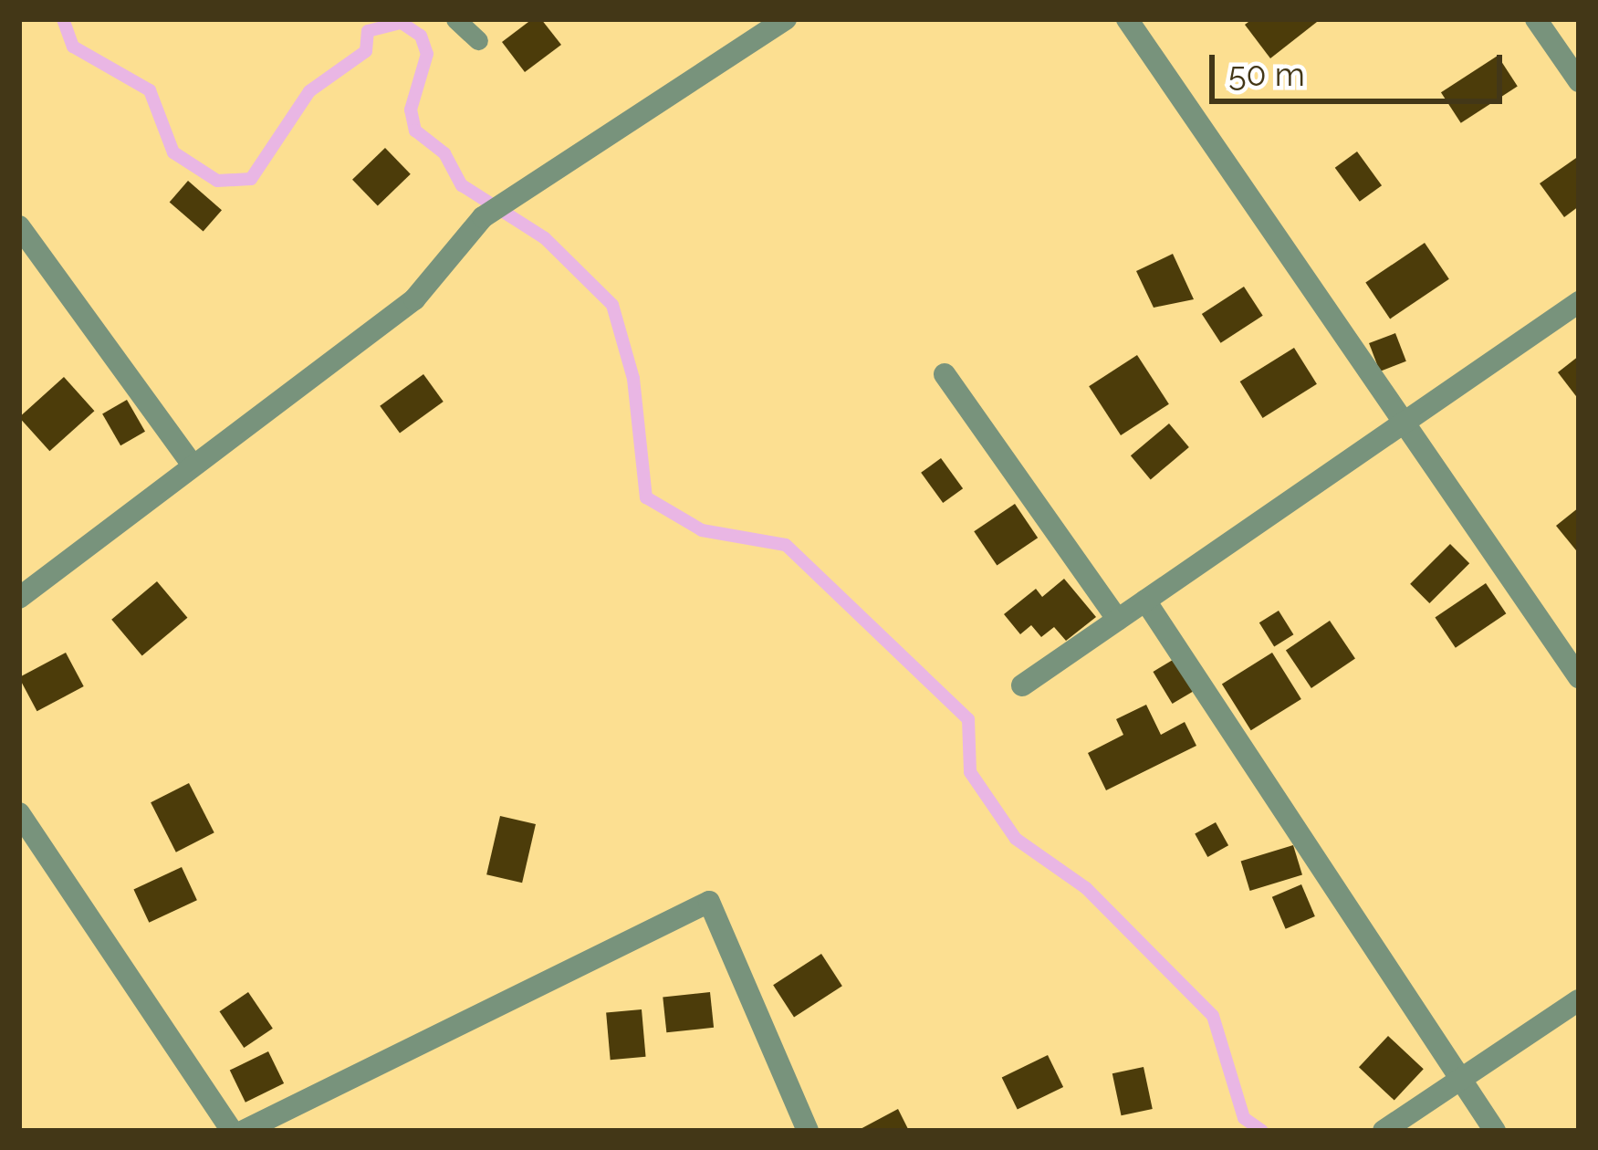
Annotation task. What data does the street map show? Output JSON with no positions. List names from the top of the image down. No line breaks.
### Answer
{"scale_bar":"50 m"}
